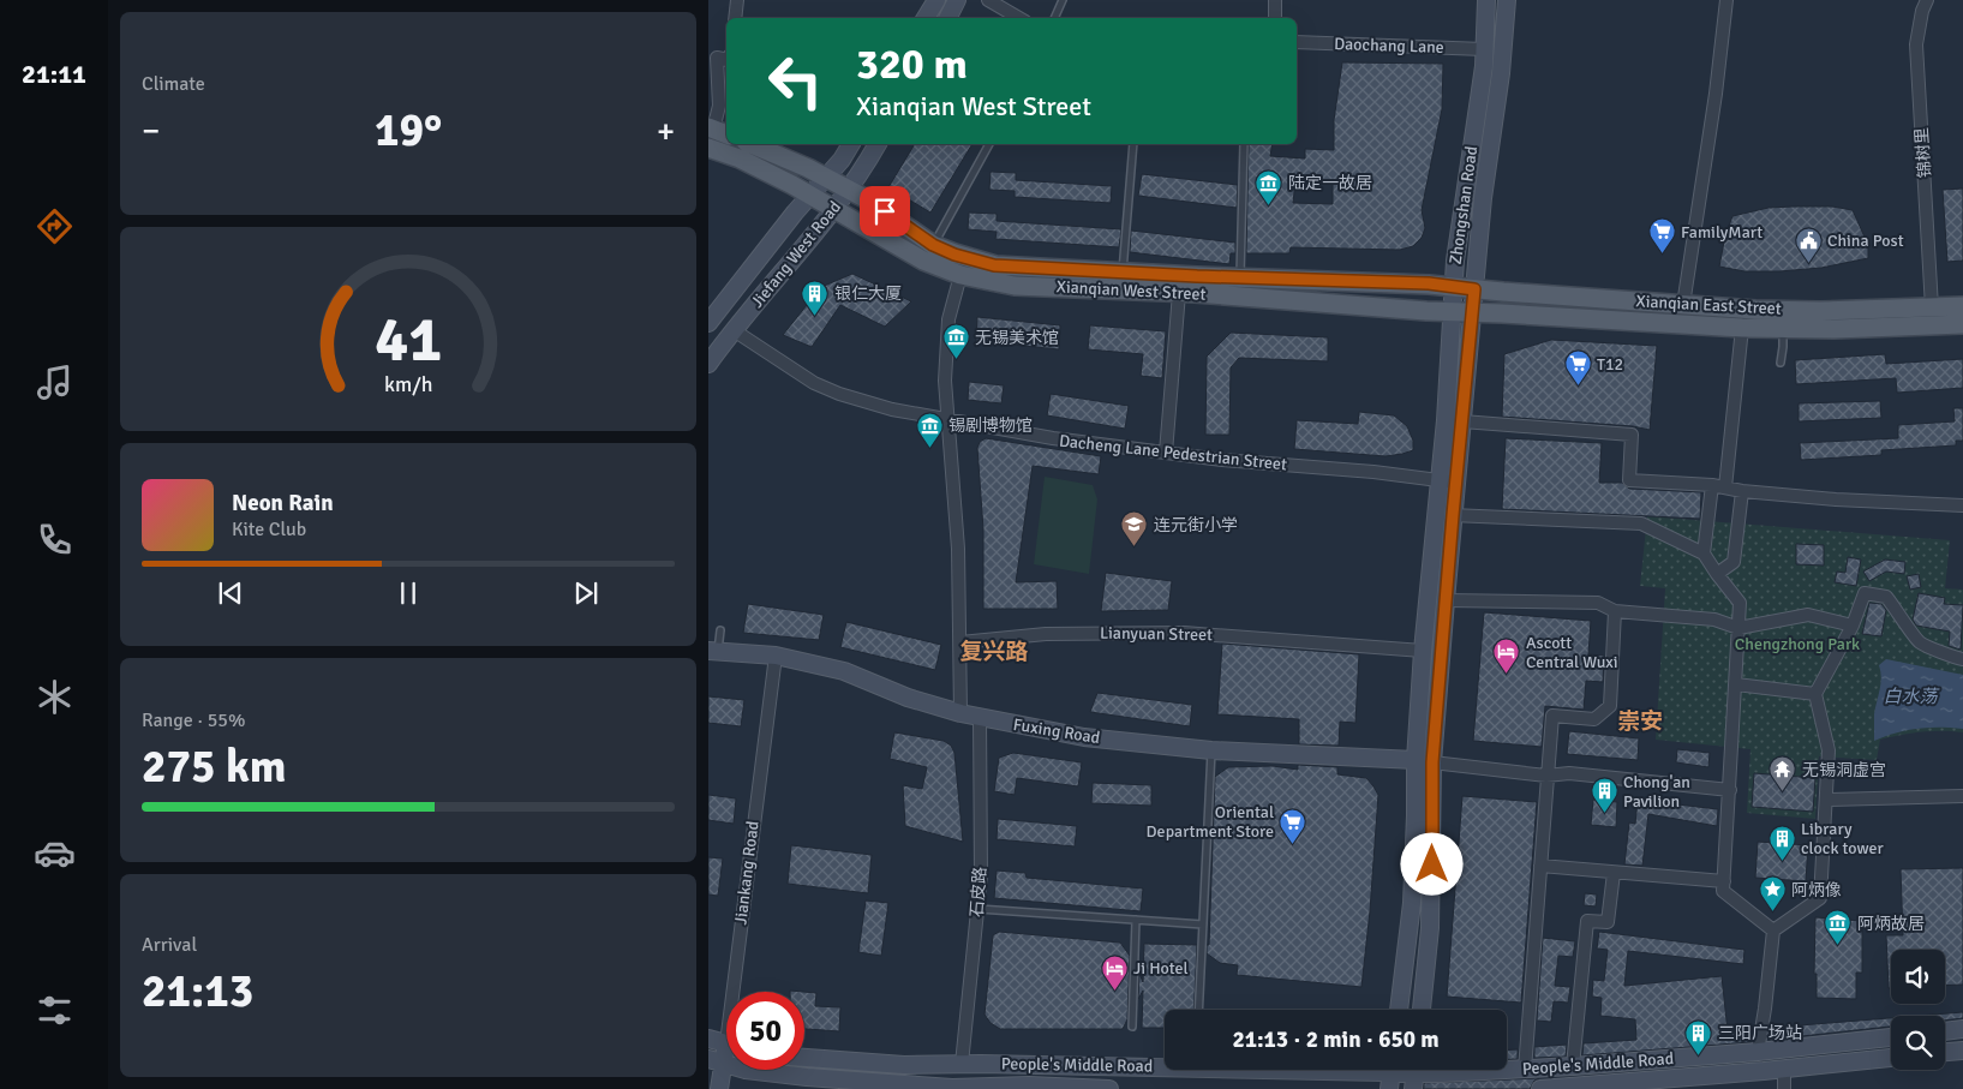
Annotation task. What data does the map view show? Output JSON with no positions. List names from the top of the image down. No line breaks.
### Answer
{"streets":{"main road":["Zhongshan Road","Jiefang West Road","Xianqian West Street","Xianqian East Street","Fuxing Road","Jiankang Road","People's Middle Road"],"street":["Daochang Lane","锦树里","Dacheng Lane Pedestrian Street","Lianyuan Street","石皮路"]},"crossings":[["Daochang Lane","Zhongshan Road"],["锦树里","Xianqian East Street"],["Zhongshan Road","Xianqian West Street"],["Zhongshan Road","Xianqian East Street"],["Zhongshan Road","Dacheng Lane Pedestrian Street"],["Zhongshan Road","Lianyuan Street"],["Zhongshan Road","Fuxing Road"],["Jiefang West Road","Xianqian West Street"],["Jiefang West Road","Dacheng Lane Pedestrian Street"],["Xianqian West Street","Xianqian East Street"],["Fuxing Road","Jiankang Road"],["Fuxing Road","石皮路"],["Jiankang Road","People's Middle Road"],["石皮路","People's Middle Road"]],"districts":["复兴路","崇安"],"water":["白水荡"],"parks":["Chengzhong Park"],"places":{"museum":["陆定一故居","无锡美术馆","锡剧博物馆","阿炳故居"],"supermarket":["FamilyMart","T12","Oriental Department Store"],"public building":["China Post"],"building":["银仁大厦","Chong'an Pavilion","Library clock tower","三阳广场站"],"school or university":["连元街小学"],"hotel":["Ascott Central Wuxi","Ji Hotel"],"temple":["无锡洞虚宫"],"place":["阿炳像"]},"page":{"tabs":"21:11","tile":["Climate",["Range · 55%","275 km"],["Arrival","21:13"]],"turn":["320 m","Xianqian West Street"],"heat":["−","19°","+"],"song":["Neon Rain","Kite Club"],"limit":"50","trip":"21:13 · 2 min · 650 m","gauge":["41","km/h"]}}
